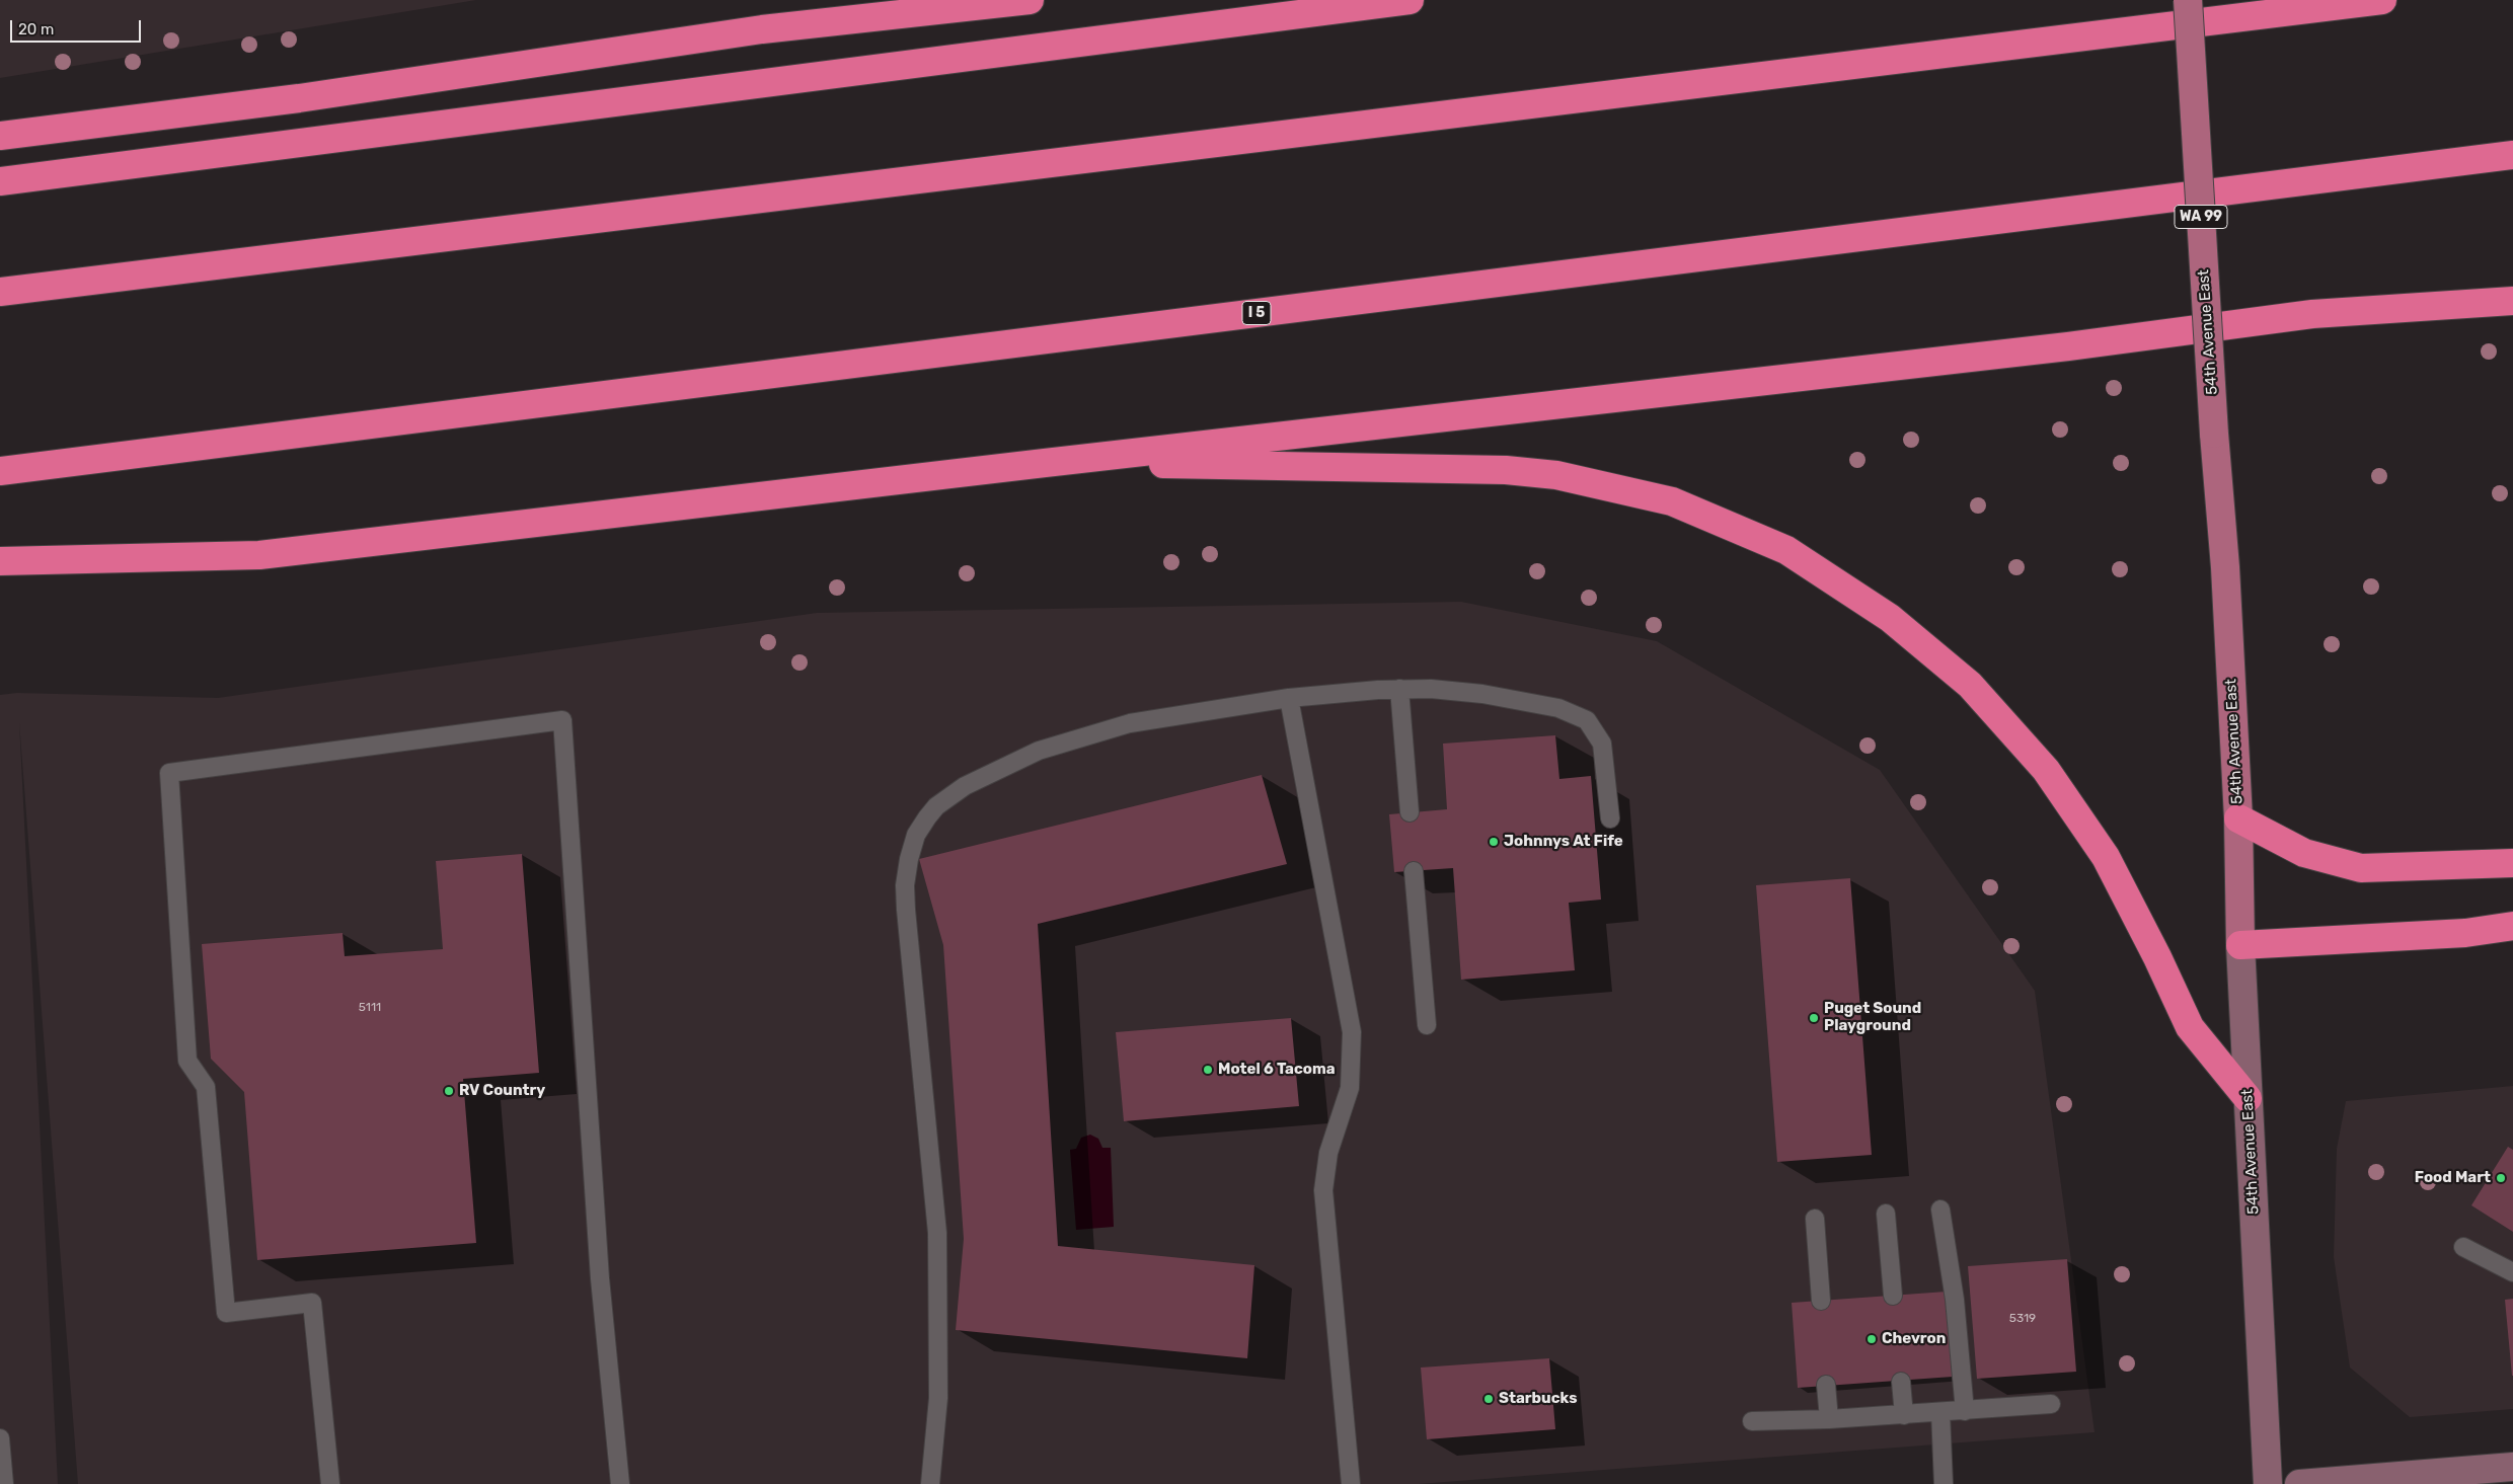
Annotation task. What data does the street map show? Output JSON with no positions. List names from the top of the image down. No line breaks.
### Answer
{"streets":{"highway":["I 5"],"main road":["WA 99","54th Avenue East"]},"places":["Johnnys At Fife","Puget Sound Playground","Motel 6 Tacoma","RV Country","Food Mart","Chevron","Starbucks"],"house_numbers":["5111","5319"],"scale_bar":"20 m"}
